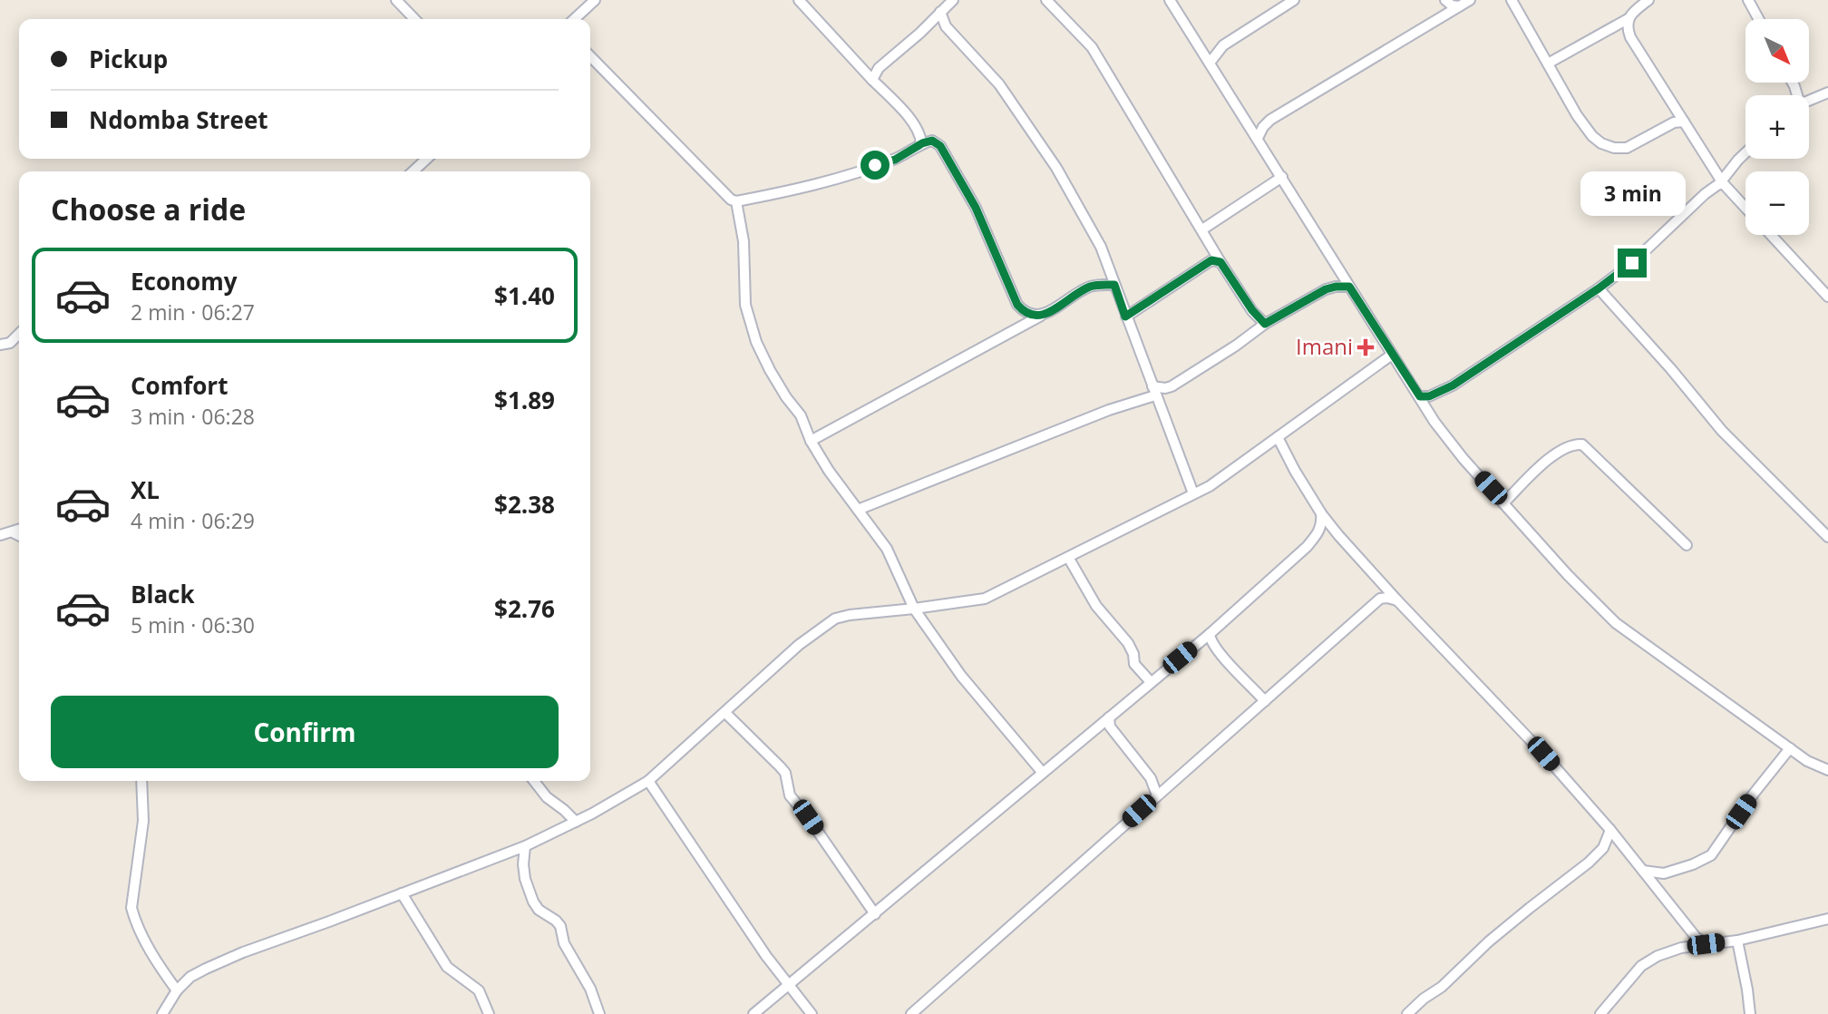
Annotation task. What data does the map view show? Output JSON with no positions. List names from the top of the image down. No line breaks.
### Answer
{"places":{"health":["Imani"]},"north":"bottom right","page":{"map_buttons":["+","−"],"banner":["Pickup","Ndomba Street"],"bubble":"3 min","heading":"Choose a ride","list":[{"name":"Economy","note":"2 min · 06:27","value":"$1.40"},{"name":"Comfort","note":"3 min · 06:28","value":"$1.89"},{"name":"XL","note":"4 min · 06:29","value":"$2.38"},{"name":"Black","note":"5 min · 06:30","value":"$2.76"}],"buttons":"Confirm"}}
